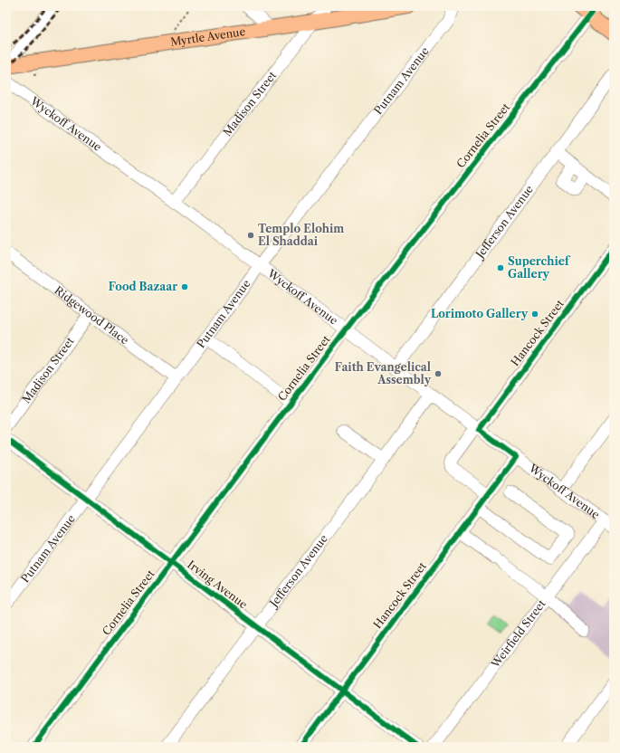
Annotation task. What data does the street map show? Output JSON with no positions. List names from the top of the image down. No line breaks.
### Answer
{"streets":{"main road":["Myrtle Avenue"],"street":["Putnam Avenue","Madison Street","Wyckoff Avenue","Cornelia Street","Jefferson Avenue","Ridgewood Place","Hancock Street","Irving Avenue","Weirfield Street"]},"crossings":[["Myrtle Avenue","Madison Street"],["Putnam Avenue","Wyckoff Avenue"],["Putnam Avenue","Ridgewood Place"],["Putnam Avenue","Irving Avenue"],["Madison Street","Wyckoff Avenue"],["Madison Street","Ridgewood Place"],["Wyckoff Avenue","Cornelia Street"],["Wyckoff Avenue","Jefferson Avenue"],["Wyckoff Avenue","Hancock Street"],["Wyckoff Avenue","Weirfield Street"],["Cornelia Street","Irving Avenue"],["Jefferson Avenue","Irving Avenue"],["Hancock Street","Irving Avenue"]],"places":["Templo Elohim El Shaddai","Superchief Gallery","Food Bazaar","Lorimoto Gallery","Faith Evangelical Assembly"]}
